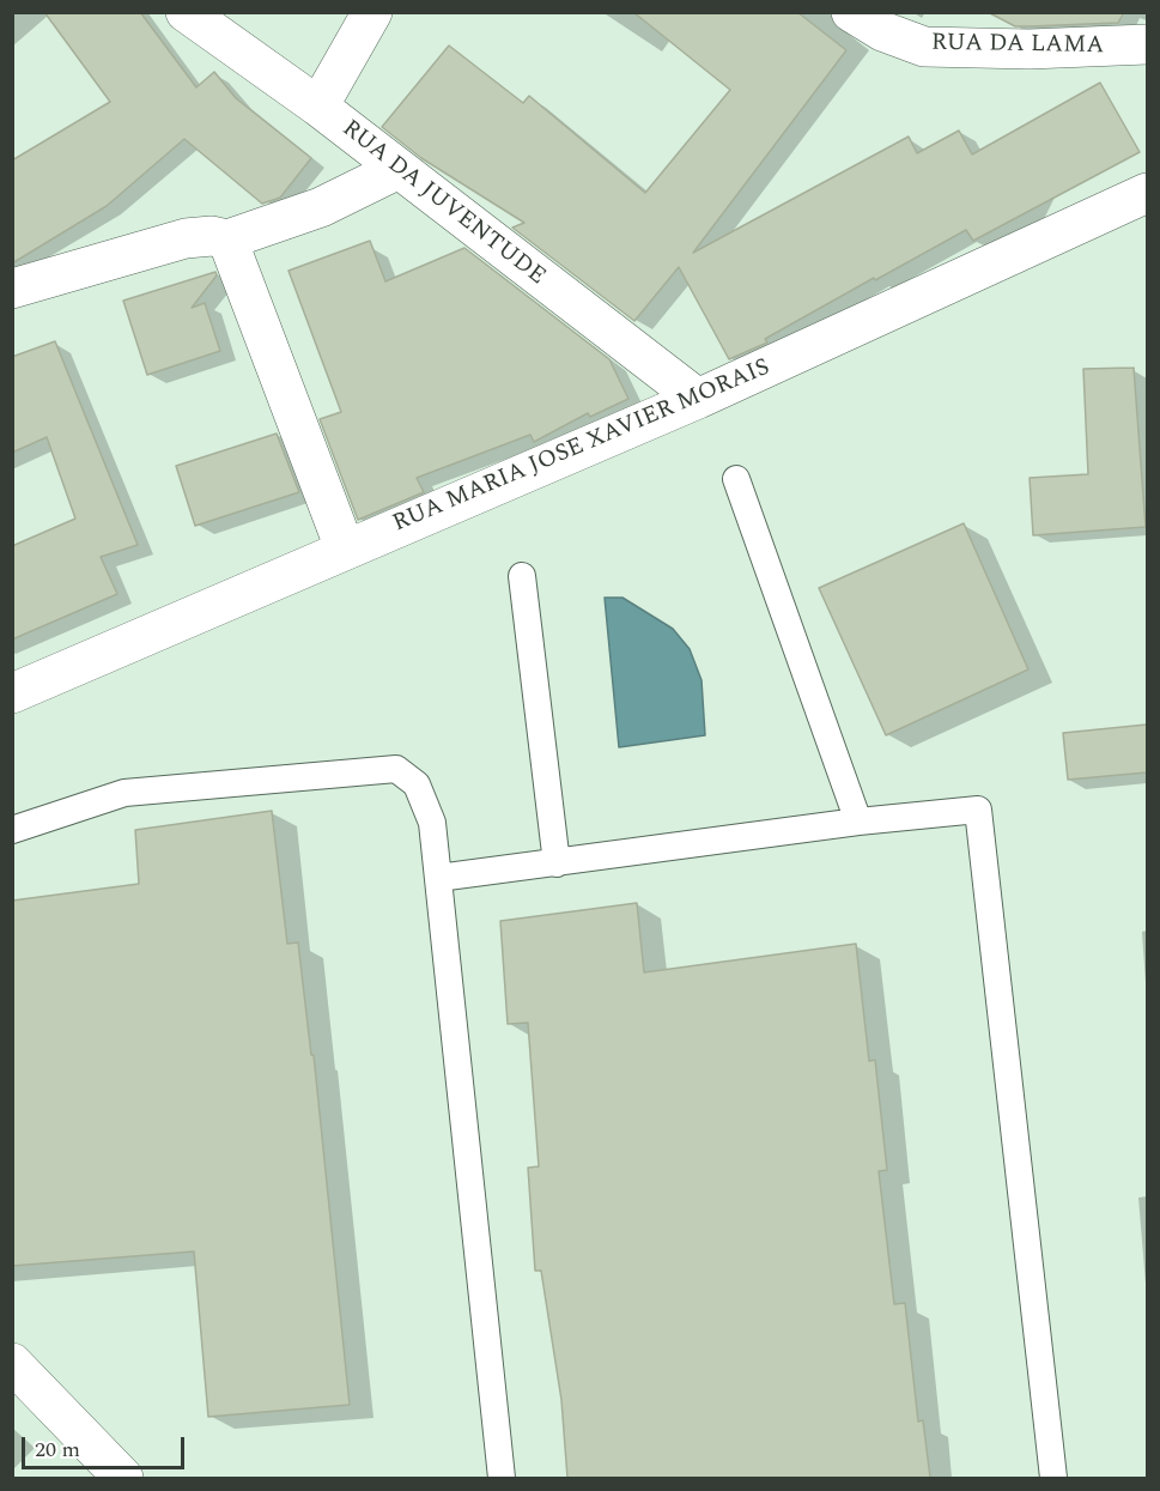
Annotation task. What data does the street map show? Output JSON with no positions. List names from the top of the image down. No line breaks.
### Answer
{"streets":{"street":["RUA DA LAMA","RUA DA JUVENTUDE","RUA MARIA JOSE XAVIER MORAIS"]},"crossings":[["RUA DA JUVENTUDE","RUA MARIA JOSE XAVIER MORAIS"]],"scale_bar":"20 m"}
